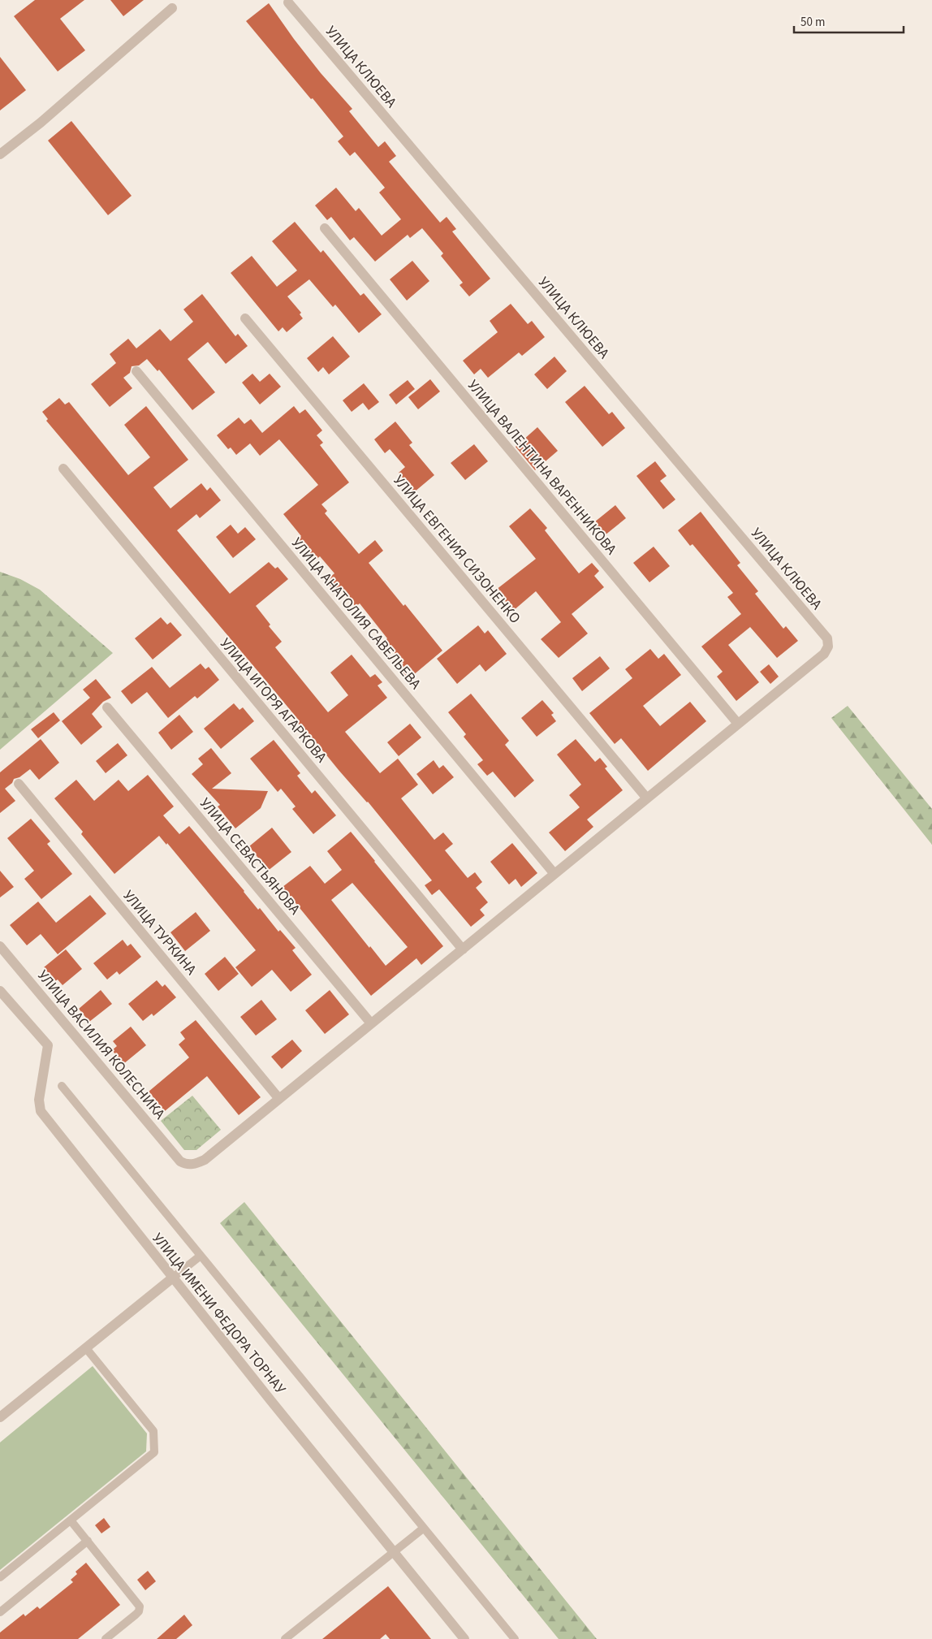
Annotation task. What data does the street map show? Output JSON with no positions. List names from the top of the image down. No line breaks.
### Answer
{"streets":{"street":["УЛИЦА КЛЮЕВА","УЛИЦА ВАЛЕНТИНА ВАРЕННИКОВА","УЛИЦА ЕВГЕНИЯ СИЗОНЕНКО","УЛИЦА АНАТОЛИЯ САВЕЛЬЕВА","УЛИЦА ИГОРЯ АГАРКОВА","УЛИЦА СЕВАСТЬЯНОВА","УЛИЦА ТУРКИНА","УЛИЦА ВАСИЛИЯ КОЛЕСНИКА","УЛИЦА ИМЕНИ ФЕДОРА ТОРНАУ"]},"crossings":[["УЛИЦА КЛЮЕВА","УЛИЦА ВАЛЕНТИНА ВАРЕННИКОВА"],["УЛИЦА ТУРКИНА","УЛИЦА ВАСИЛИЯ КОЛЕСНИКА"]],"scale_bar":"50 m"}
